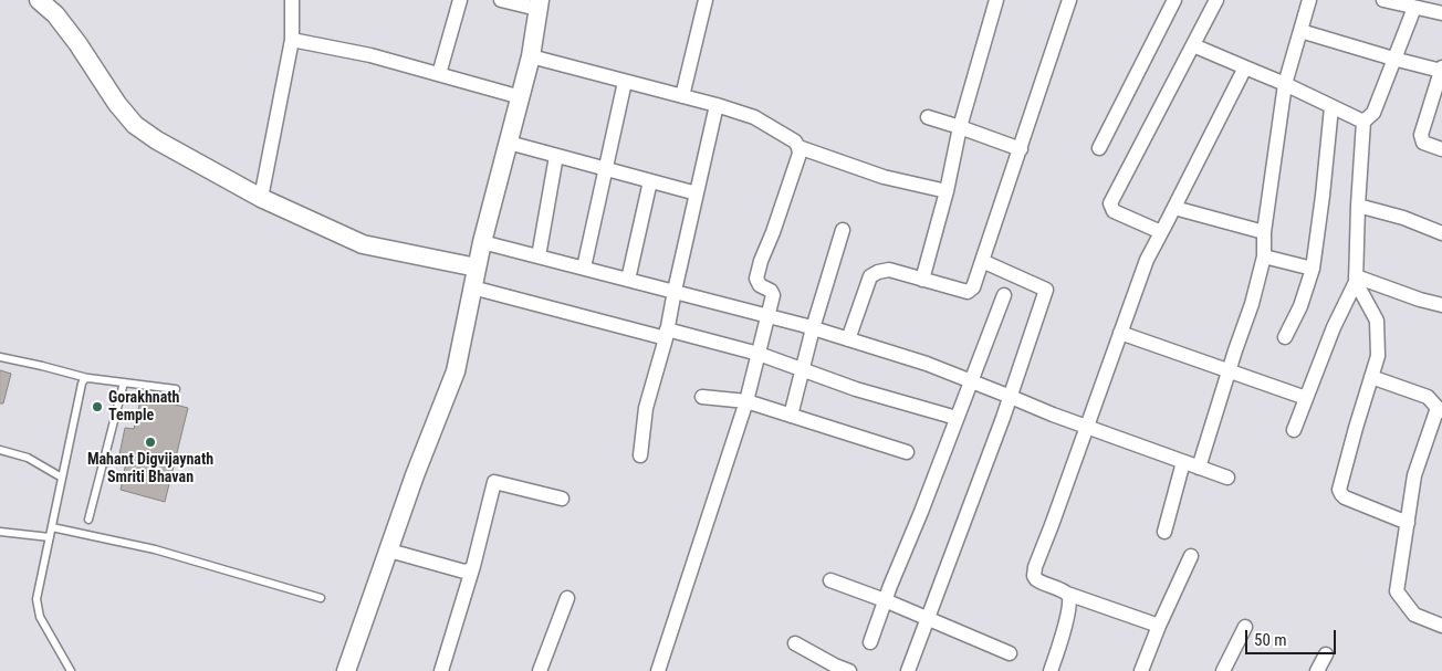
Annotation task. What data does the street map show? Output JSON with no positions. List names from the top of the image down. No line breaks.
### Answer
{"places":["Gorakhnath Temple","Mahant Digvijaynath Smriti Bhavan"],"scale_bar":"50 m"}
